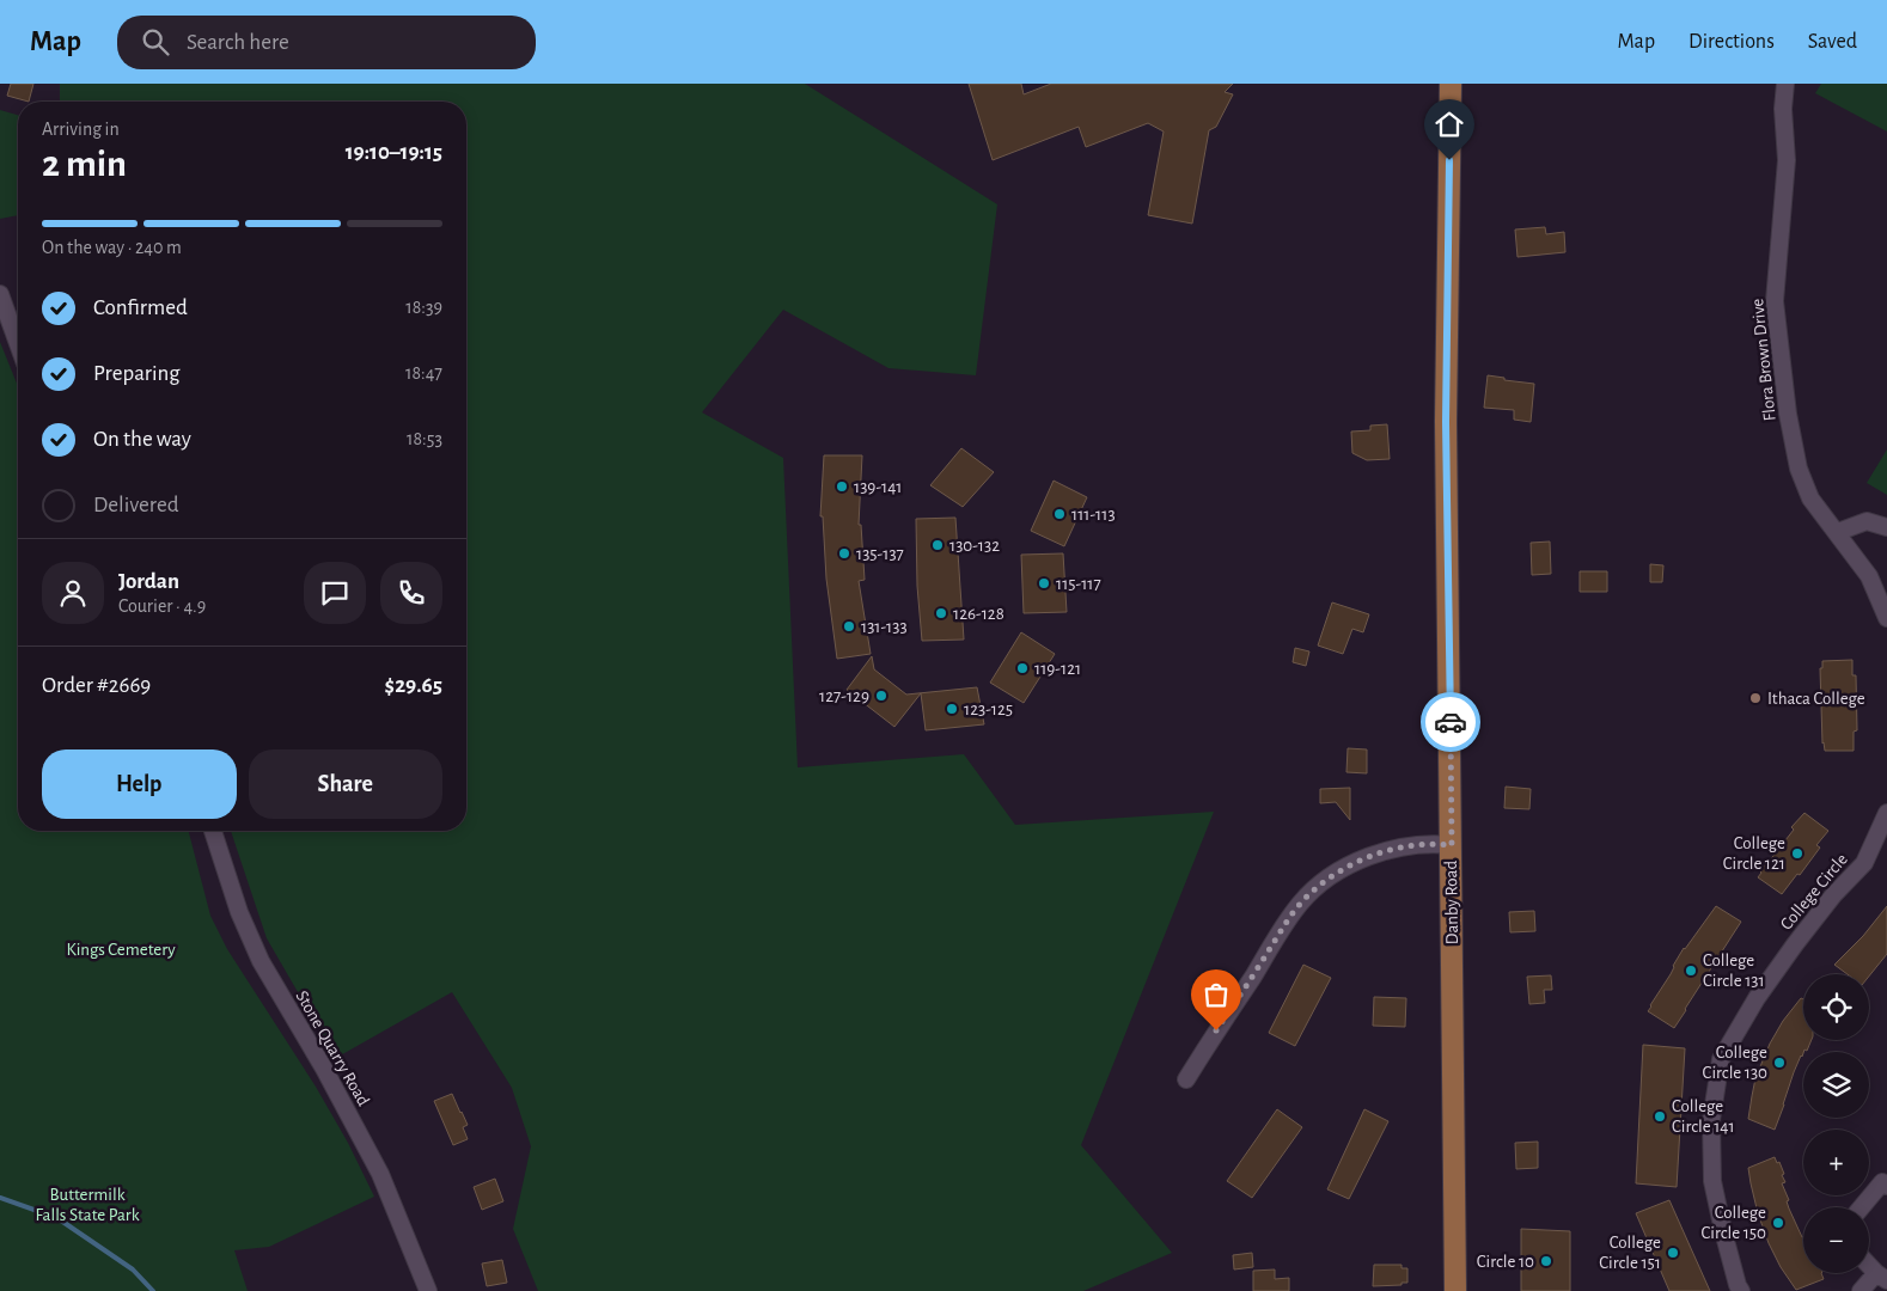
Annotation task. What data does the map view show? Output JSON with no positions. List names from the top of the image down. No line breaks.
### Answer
{"streets":{"main road":["Danby Road"],"street":["Flora Brown Drive","College Circle","Stone Quarry Road"]},"parks":["Kings Cemetery","Buttermilk Falls State Park"],"places":["139-141","111-113","130-132","135-137","115-117","126-128","131-133","119-121","127-129","Ithaca College","123-125","College Circle 121","College Circle 131","College Circle 130","College Circle 141","College Circle 150","College Circle 151","Circle 10"],"page":{"header":"Map","search":"Search here","nav":["Map","Directions","Saved"],"heading":["2 min","Arriving in","19:10–19:15"],"panel":["Jordan","Courier · 4.9","Order #2669","$29.65"],"bar":"On the way · 240 m","list":[["Confirmed","18:39"],["Preparing","18:47"],["On the way","18:53"],"Delivered"],"buttons":["Help","Share"],"map_buttons":["+","−"]}}
